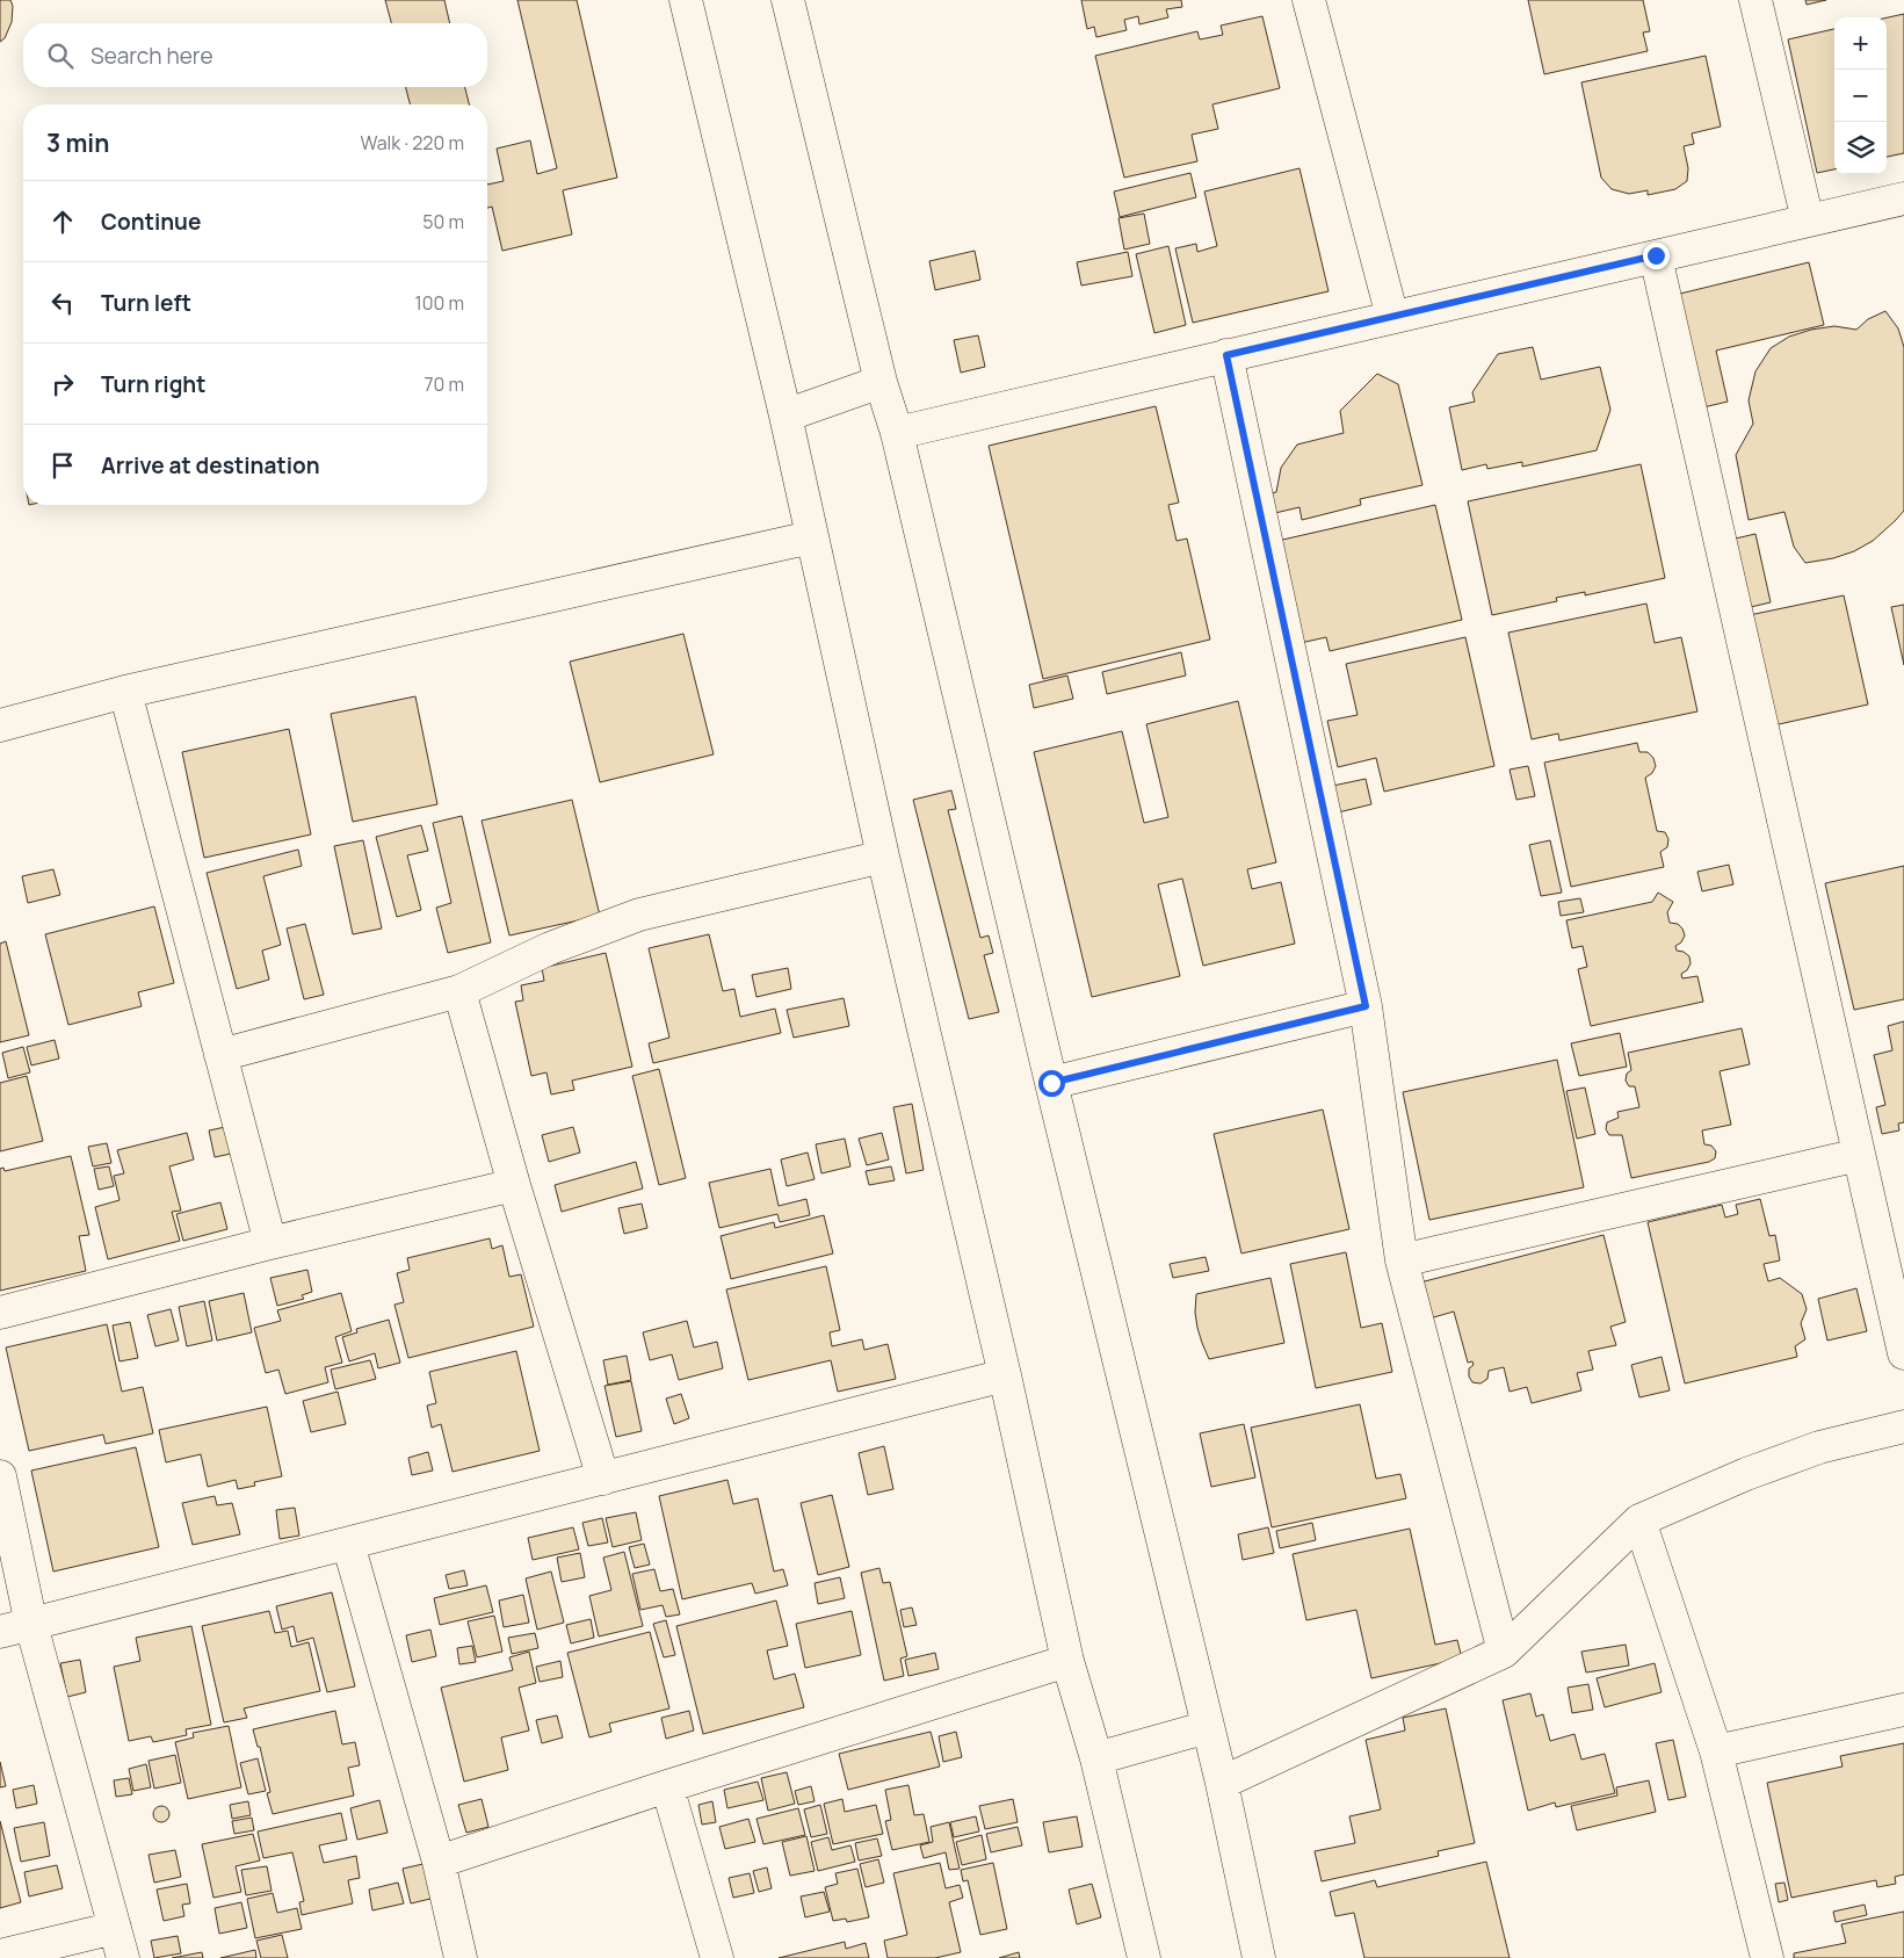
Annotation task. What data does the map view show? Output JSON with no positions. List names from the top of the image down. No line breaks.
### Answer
{"page":{"map_buttons":["+","−"],"search":"Search here","heading":["3 min","Walk · 220 m"],"list":[["Continue","50 m"],["Turn left","100 m"],["Turn right","70 m"],"Arrive at destination"]}}
